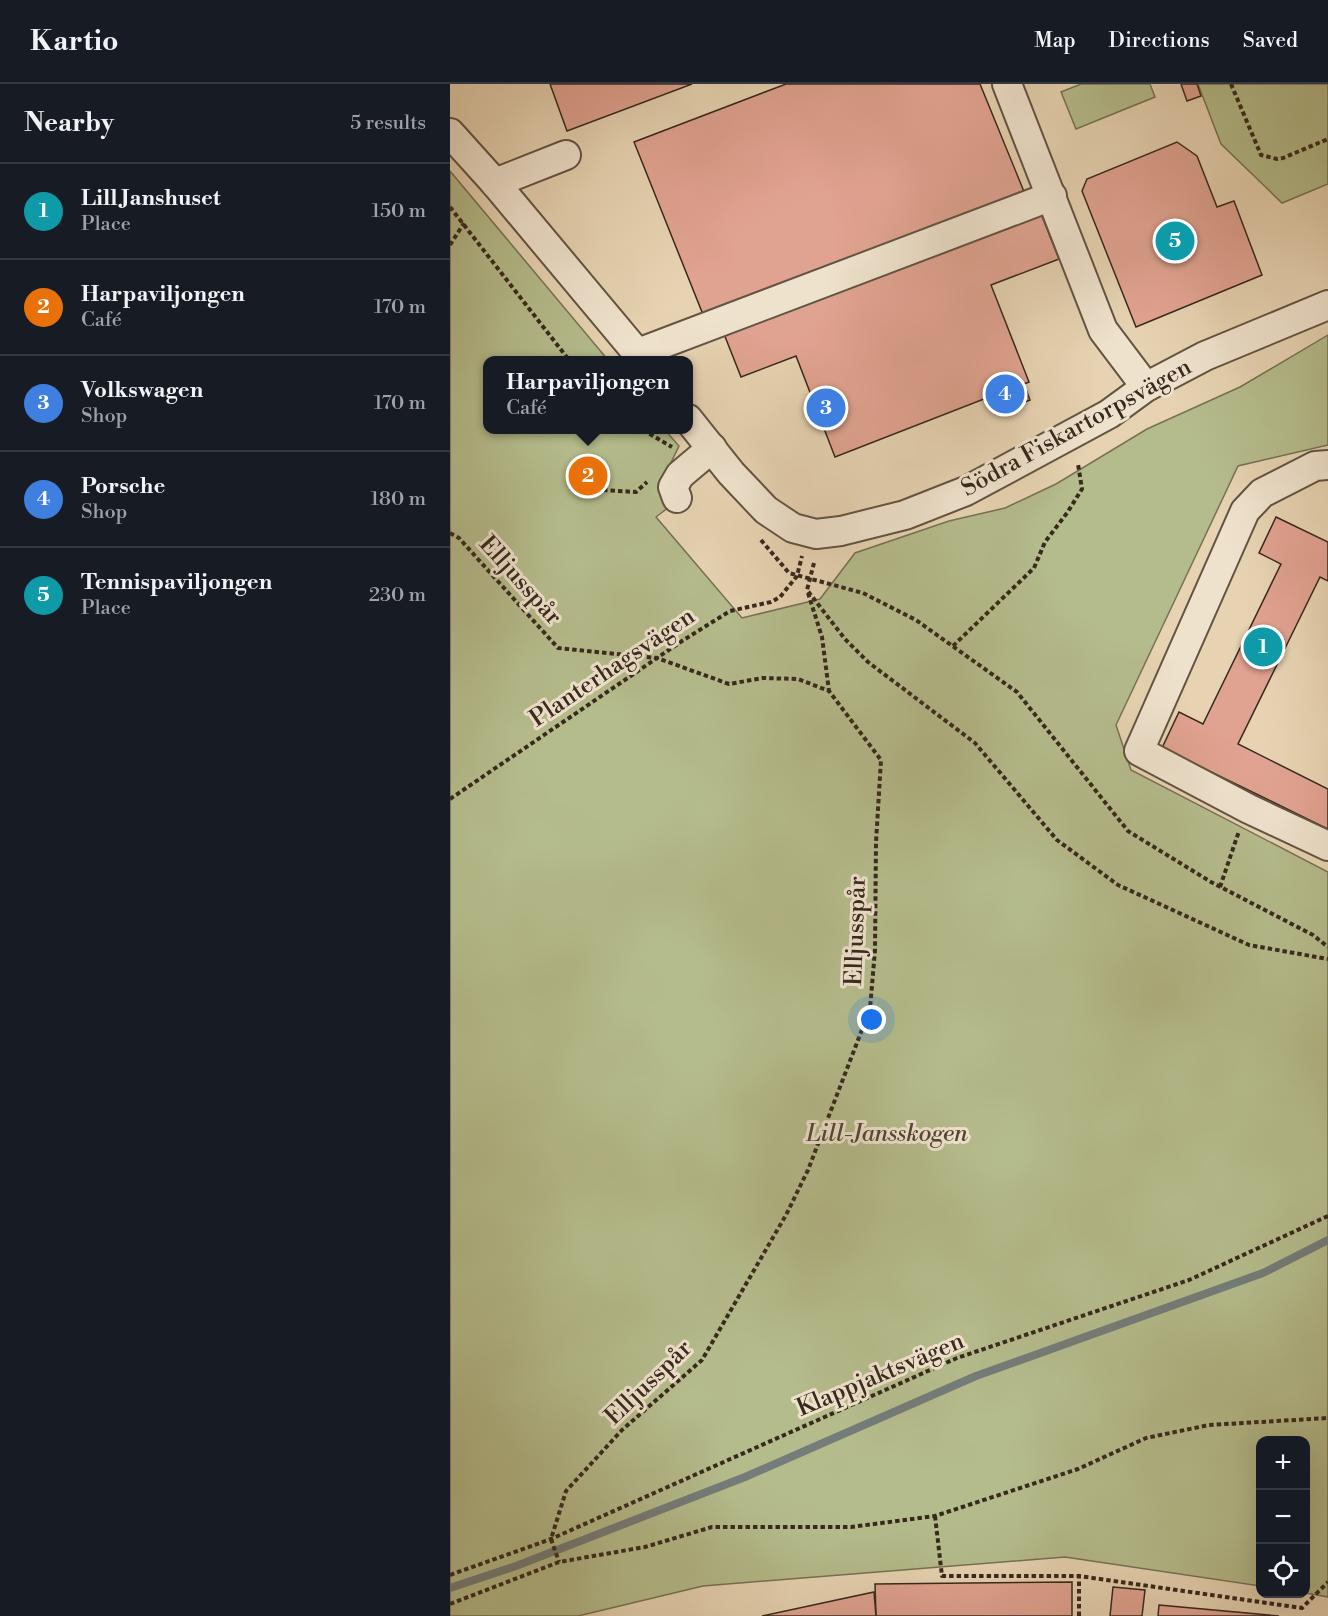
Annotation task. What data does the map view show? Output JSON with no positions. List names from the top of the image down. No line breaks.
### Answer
{"streets":{"street":["Södra Fiskartorpsvägen"],"path":["Elljusspår","Planterhagsvägen","Klappjaktsvägen"]},"crossings":[["Elljusspår","Planterhagsvägen"],["Elljusspår","Klappjaktsvägen"]],"parks":["Lill-Jansskogen"],"page":{"header":"Kartio","nav":["Map","Directions","Saved"],"heading":["Nearby","5 results"],"list":[{"mark":"1","name":"Lill Janshuset","note":"Place","value":"150 m"},{"mark":"2","name":"Harpaviljongen","note":"Café","value":"170 m"},{"mark":"3","name":"Volkswagen","note":"Shop","value":"170 m"},{"mark":"4","name":"Porsche","note":"Shop","value":"180 m"},{"mark":"5","name":"Tennispaviljongen","note":"Place","value":"230 m"}],"pins":["5","4","3","2","1"],"popup":["Harpaviljongen","Café"],"map_buttons":["+","−"]}}
